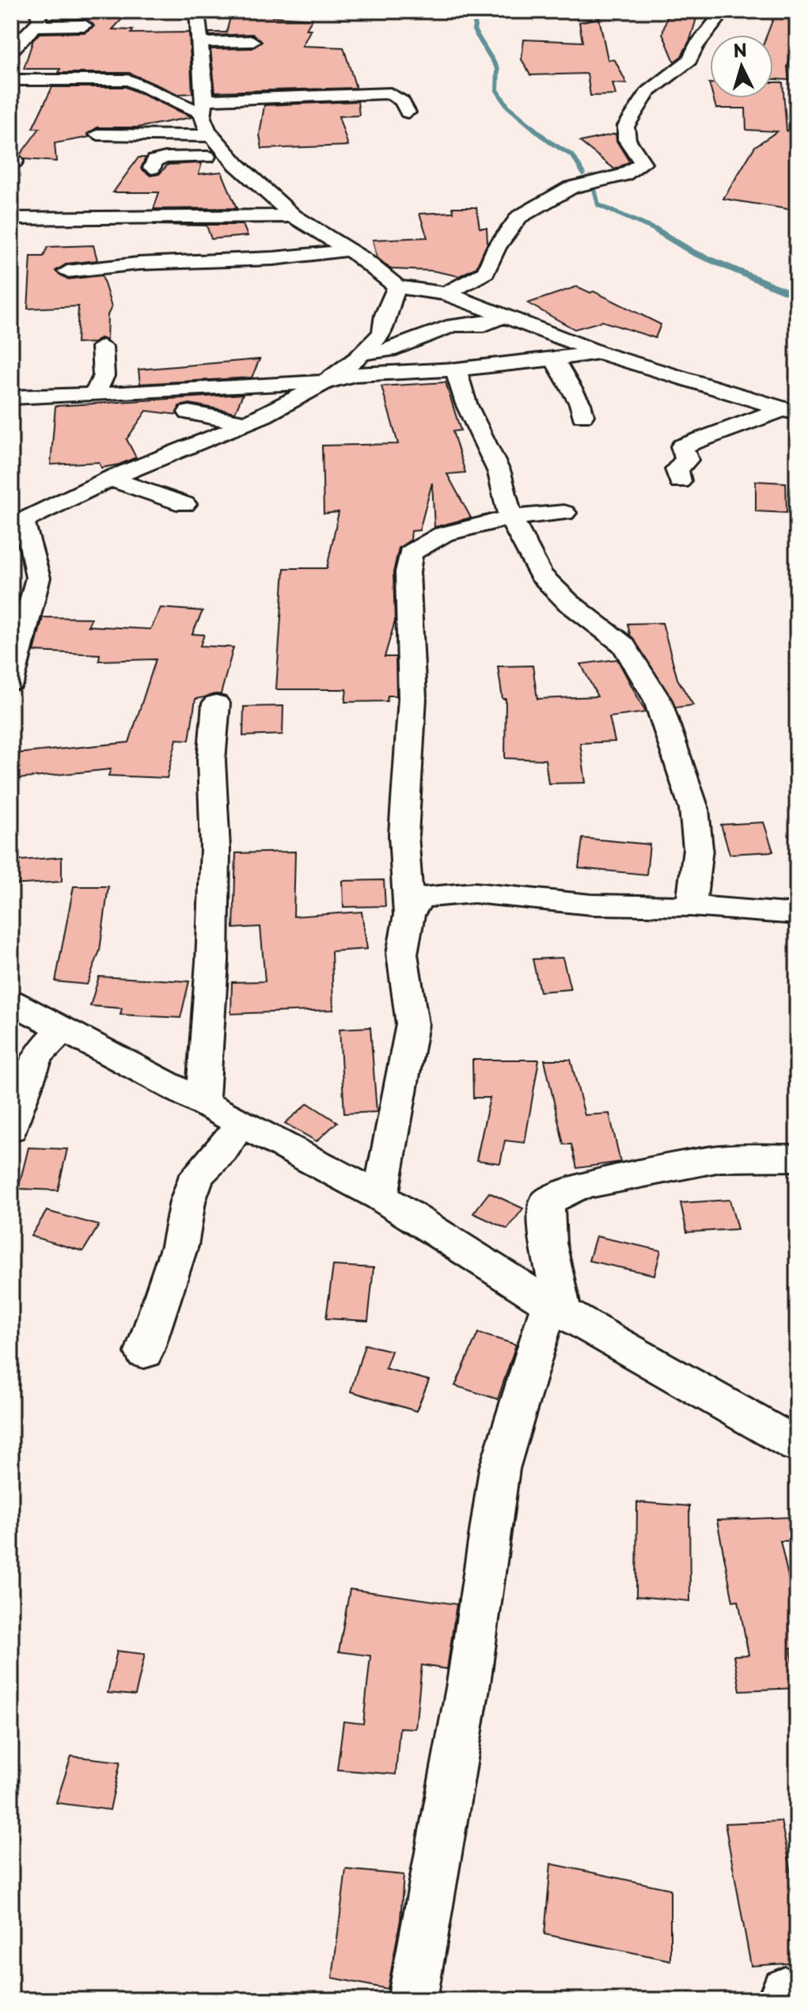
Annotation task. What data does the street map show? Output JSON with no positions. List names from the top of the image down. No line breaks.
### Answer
{"north":"top"}
